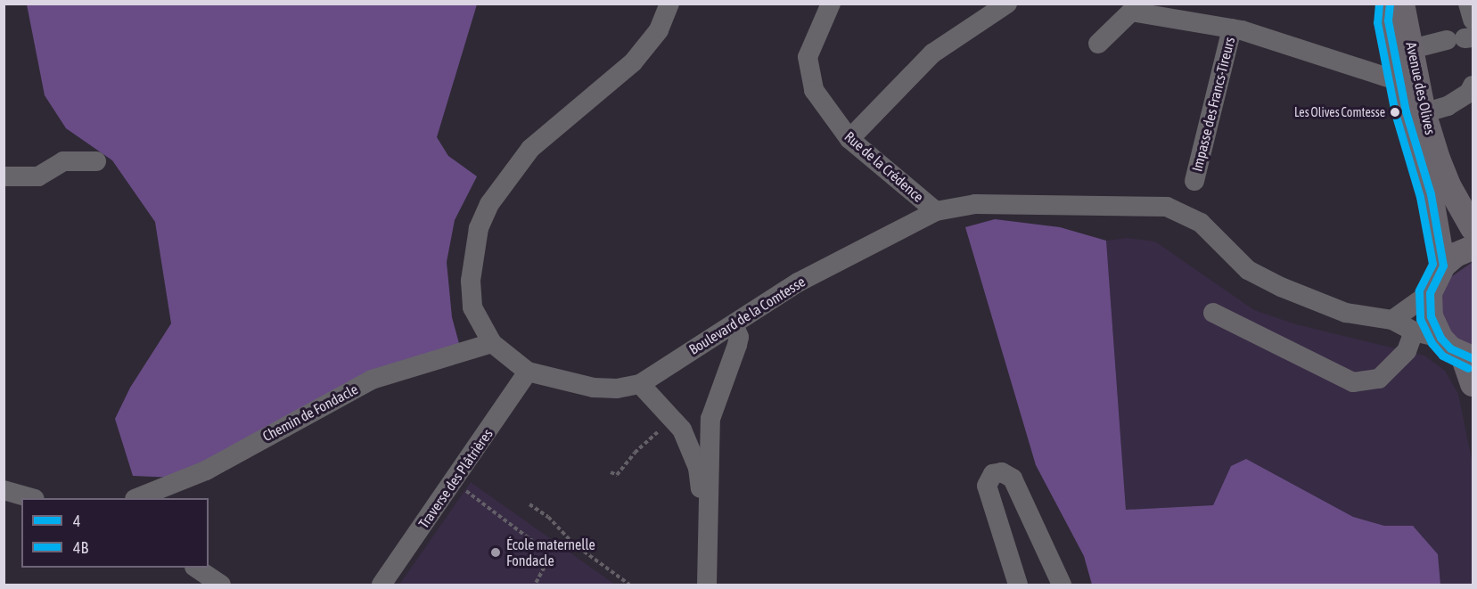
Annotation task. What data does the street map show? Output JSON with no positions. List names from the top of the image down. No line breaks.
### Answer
{"streets":{"main road":["Avenue des Olives"],"street":["Impasse des Francs-Tireurs","Rue de la Crédence","Boulevard de la Comtesse","Chemin de Fondacle","Traverse des Plâtrières"]},"crossings":[["Avenue des Olives","Impasse des Francs-Tireurs"],["Rue de la Crédence","Boulevard de la Comtesse"],["Boulevard de la Comtesse","Chemin de Fondacle"],["Boulevard de la Comtesse","Traverse des Plâtrières"]],"places":["Les Olives Comtesse","École maternelle Fondacle"],"lines":["transit line 4","transit line 4B"],"legend":["4","4B"]}
